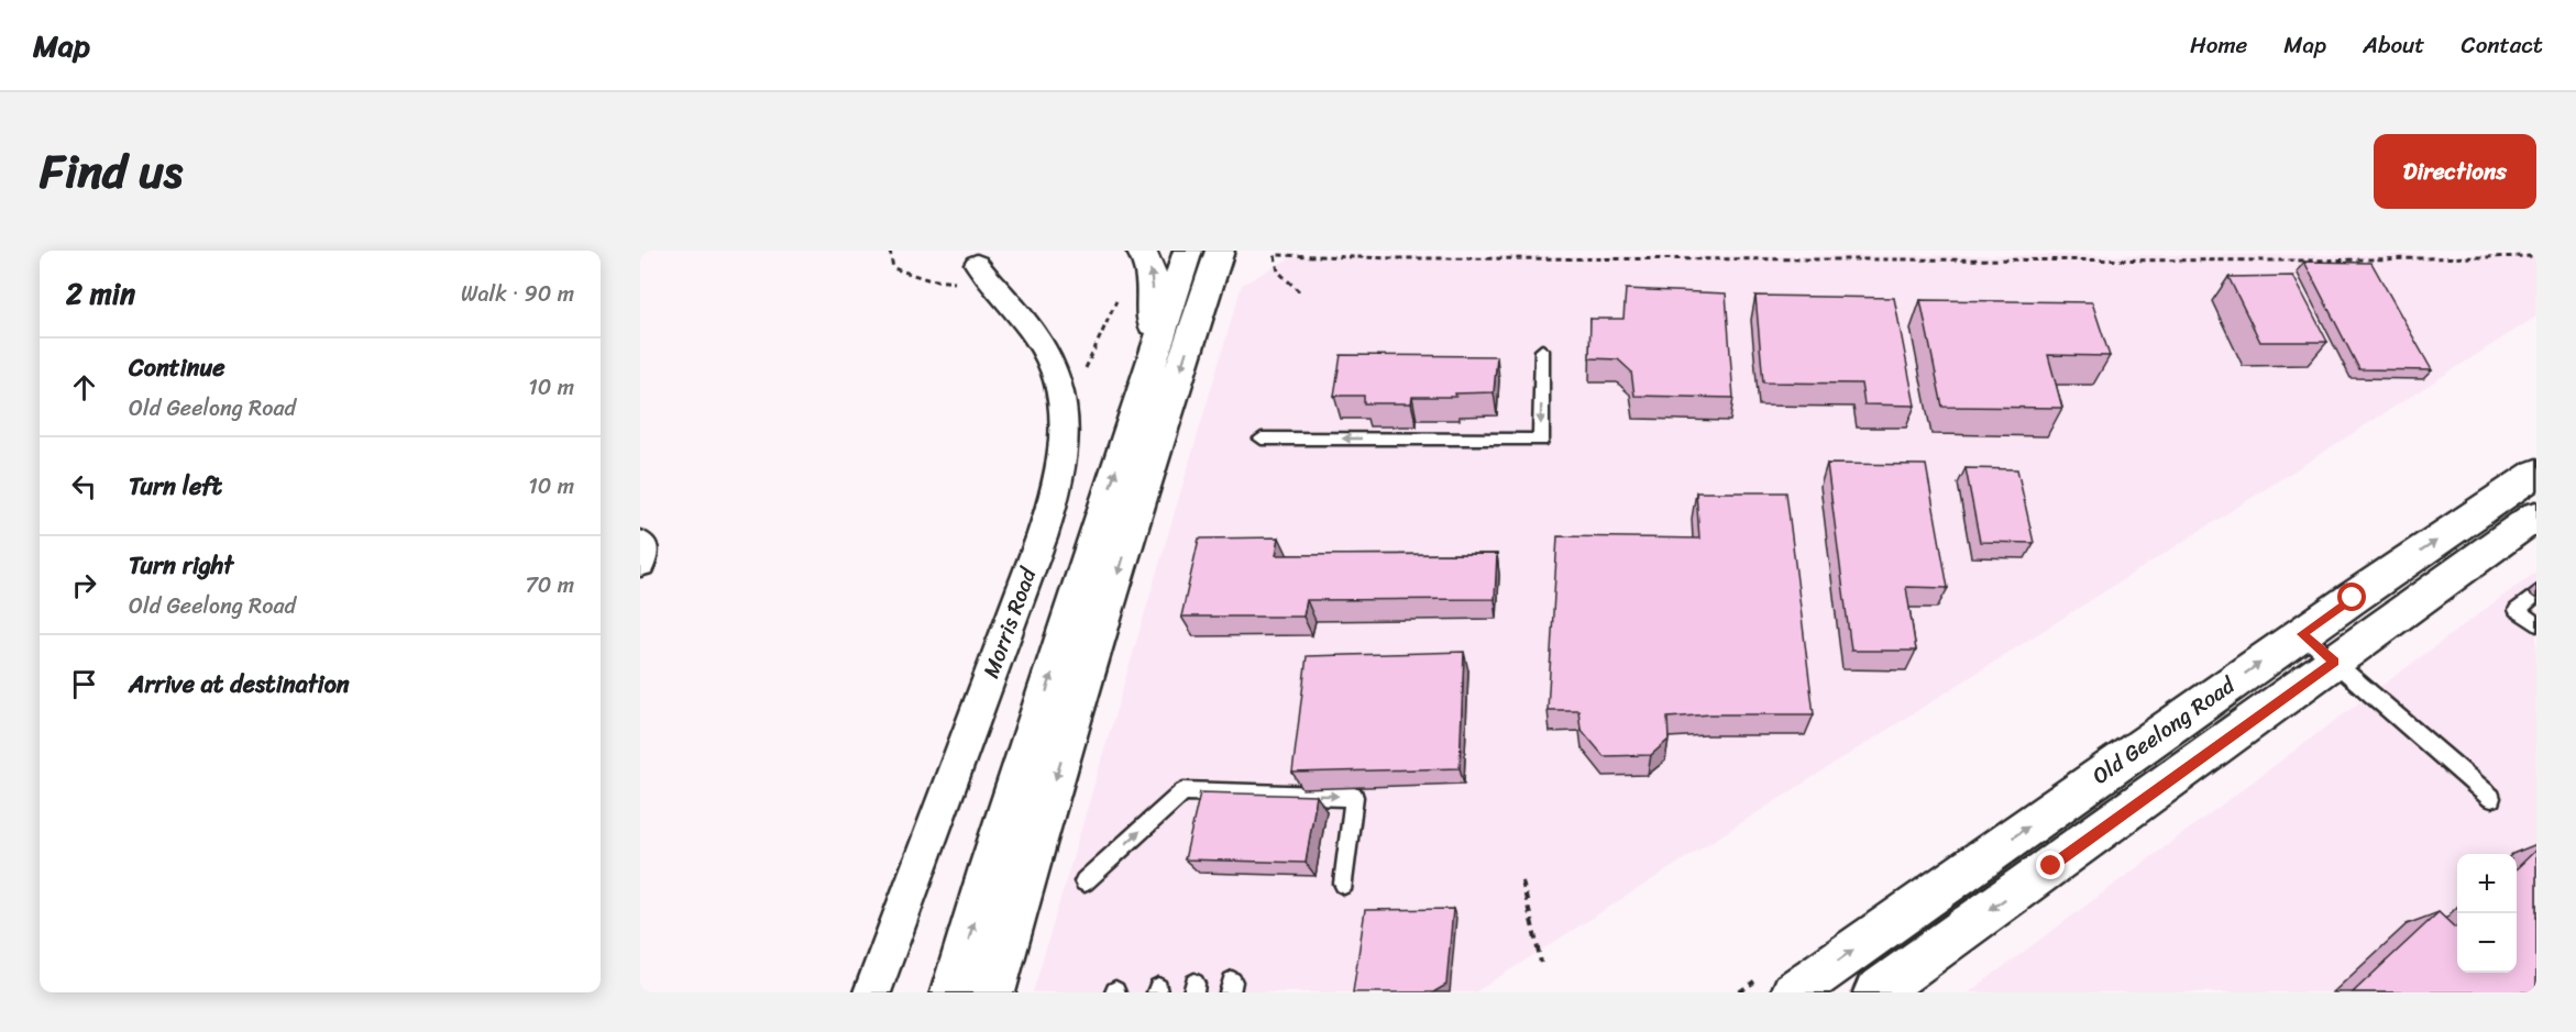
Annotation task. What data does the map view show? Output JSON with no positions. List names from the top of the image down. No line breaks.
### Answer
{"streets":{"street":["Morris Road","Old Geelong Road"]},"page":{"header":"Map","nav":["Home","Map","About","Contact"],"title":"Find us","buttons":"Directions","heading":["2 min","Walk · 90 m"],"list":[["Continue","Old Geelong Road","10 m"],["Turn left","10 m"],["Turn right","Old Geelong Road","70 m"],"Arrive at destination"],"map_buttons":["+","−"]}}
